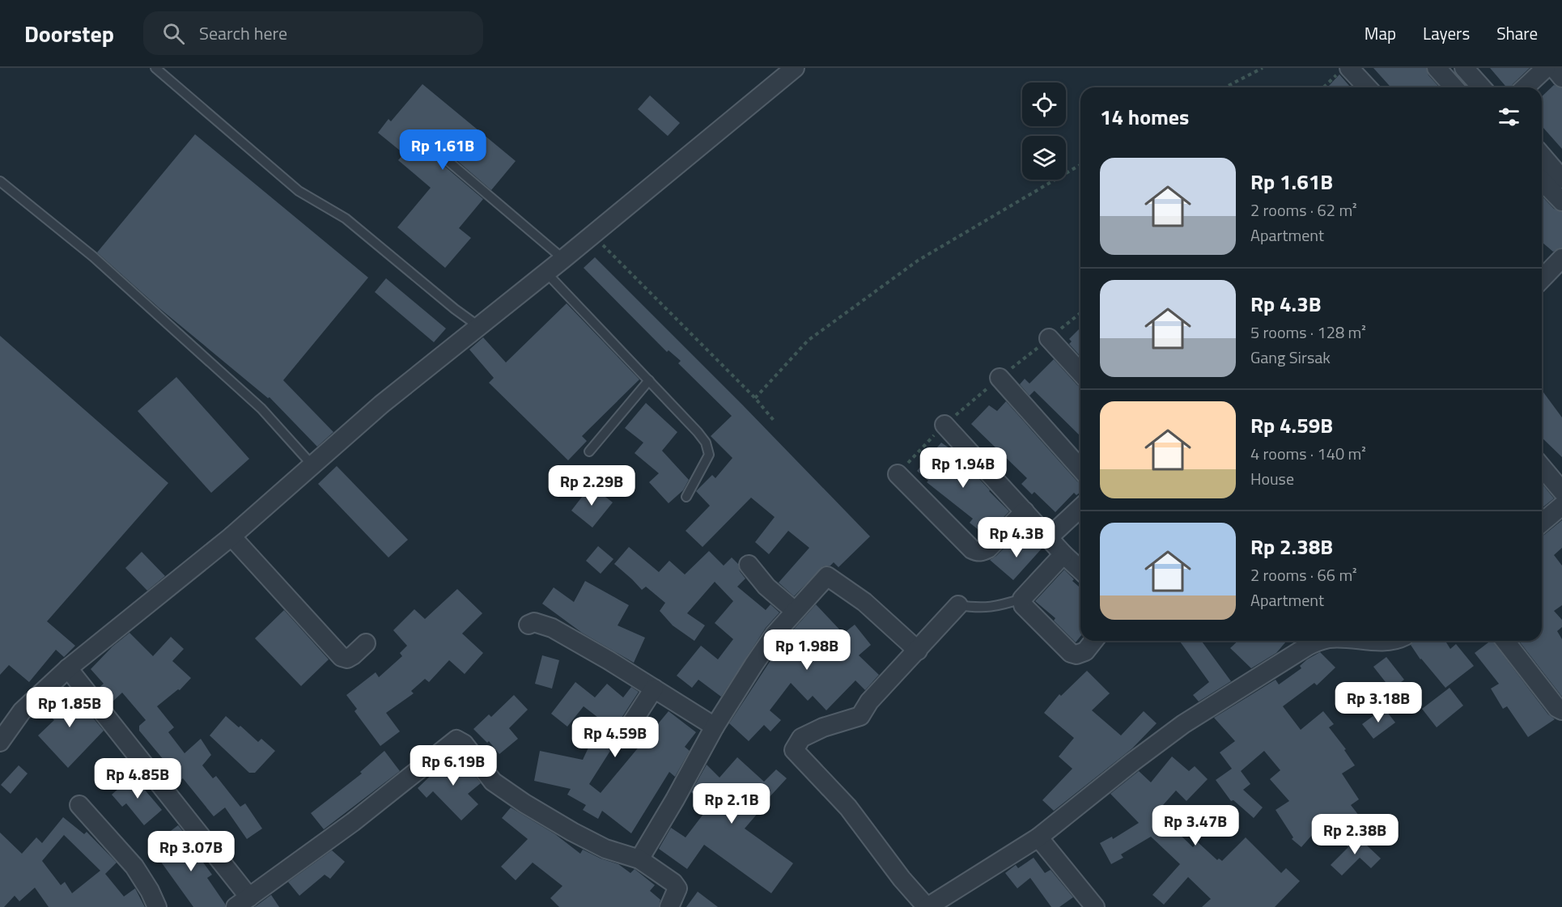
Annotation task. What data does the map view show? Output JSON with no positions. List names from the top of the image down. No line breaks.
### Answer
{"page":{"header":"Doorstep","search":"Search here","nav":["Map","Layers","Share"],"heading":"14 homes","price":["Rp 1.61B","Rp 1.94B","Rp 2.29B","Rp 4.3B","Rp 1.98B","Rp 3.18B","Rp 1.85B","Rp 4.59B","Rp 6.19B","Rp 4.85B","Rp 2.1B","Rp 3.47B","Rp 2.38B","Rp 3.07B"],"list":[{"name":"Rp 1.61B","note":"2 rooms · 62 m² · Apartment"},{"name":"Rp 4.3B","note":"5 rooms · 128 m² · Gang Sirsak"},{"name":"Rp 4.59B","note":"4 rooms · 140 m² · House"},{"name":"Rp 2.38B","note":"2 rooms · 66 m² · Apartment"}]}}
